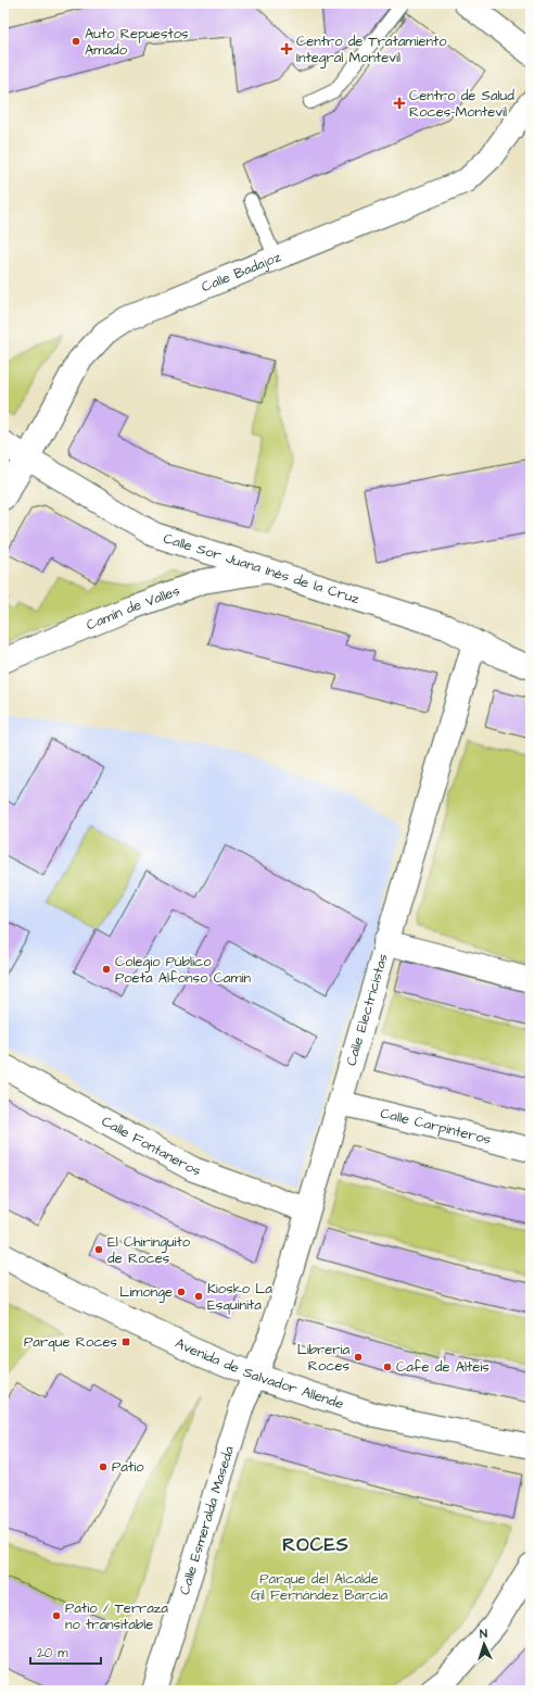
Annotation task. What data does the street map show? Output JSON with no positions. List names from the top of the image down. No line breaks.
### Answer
{"streets":{"street":["Calle Badajoz","Calle Sor Juana Inés de la Cruz","Camín de Valles","Calle Electricistas","Calle Carpinteros","Calle Fontaneros","Avenida de Salvador Allende","Calle Esmeralda Maseda"]},"crossings":[["Calle Badajoz","Calle Sor Juana Inés de la Cruz"],["Calle Sor Juana Inés de la Cruz","Camín de Valles"],["Calle Sor Juana Inés de la Cruz","Calle Electricistas"],["Calle Electricistas","Calle Carpinteros"],["Calle Electricistas","Calle Fontaneros"],["Calle Electricistas","Avenida de Salvador Allende"],["Calle Electricistas","Calle Esmeralda Maseda"],["Avenida de Salvador Allende","Calle Esmeralda Maseda"]],"districts":["ROCES"],"parks":["Parque del Alcalde Gil Fernández Barcia"],"places":{"other":["Auto Repuestos Amado","Colegio Público Poeta Alfonso Camín","El Chiringuito de Roces","Limonge","Kiosko La Esquinita","Libreria Roces","Cafe de Alteis","Patio","Patio / Terraza no transitable"],"health":["Centro de Tratamiento Integral Montevil","Centro de Salud Roces-Montevil"],"transit":["Parque Roces"]},"scale_bar":"20 m","north":"top"}
